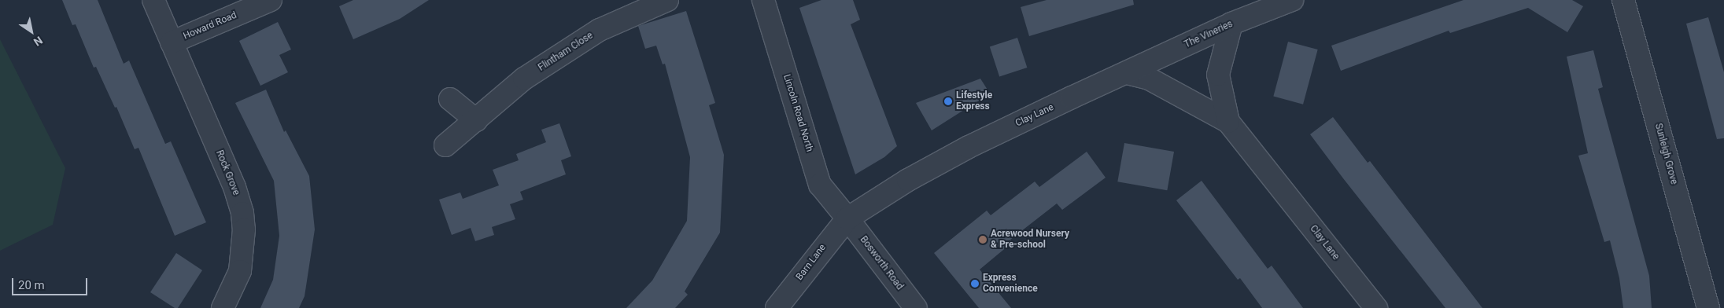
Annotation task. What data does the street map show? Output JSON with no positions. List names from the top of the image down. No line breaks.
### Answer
{"streets":{"street":["Howard Road","The Vineries","Flintham Close","Lincoln Road North","Clay Lane","Sunleigh Grove","Rock Grove","Barn Lane","Bosworth Road"]},"crossings":[["Howard Road","Rock Grove"],["The Vineries","Clay Lane"],["Lincoln Road North","Clay Lane"],["Lincoln Road North","Barn Lane"],["Lincoln Road North","Bosworth Road"],["Clay Lane","Barn Lane"],["Clay Lane","Bosworth Road"],["Barn Lane","Bosworth Road"]],"places":["Lifestyle Express","Acrewood Nursery & Pre-school","Express Convenience"],"scale_bar":"20 m","north":"bottom right"}
